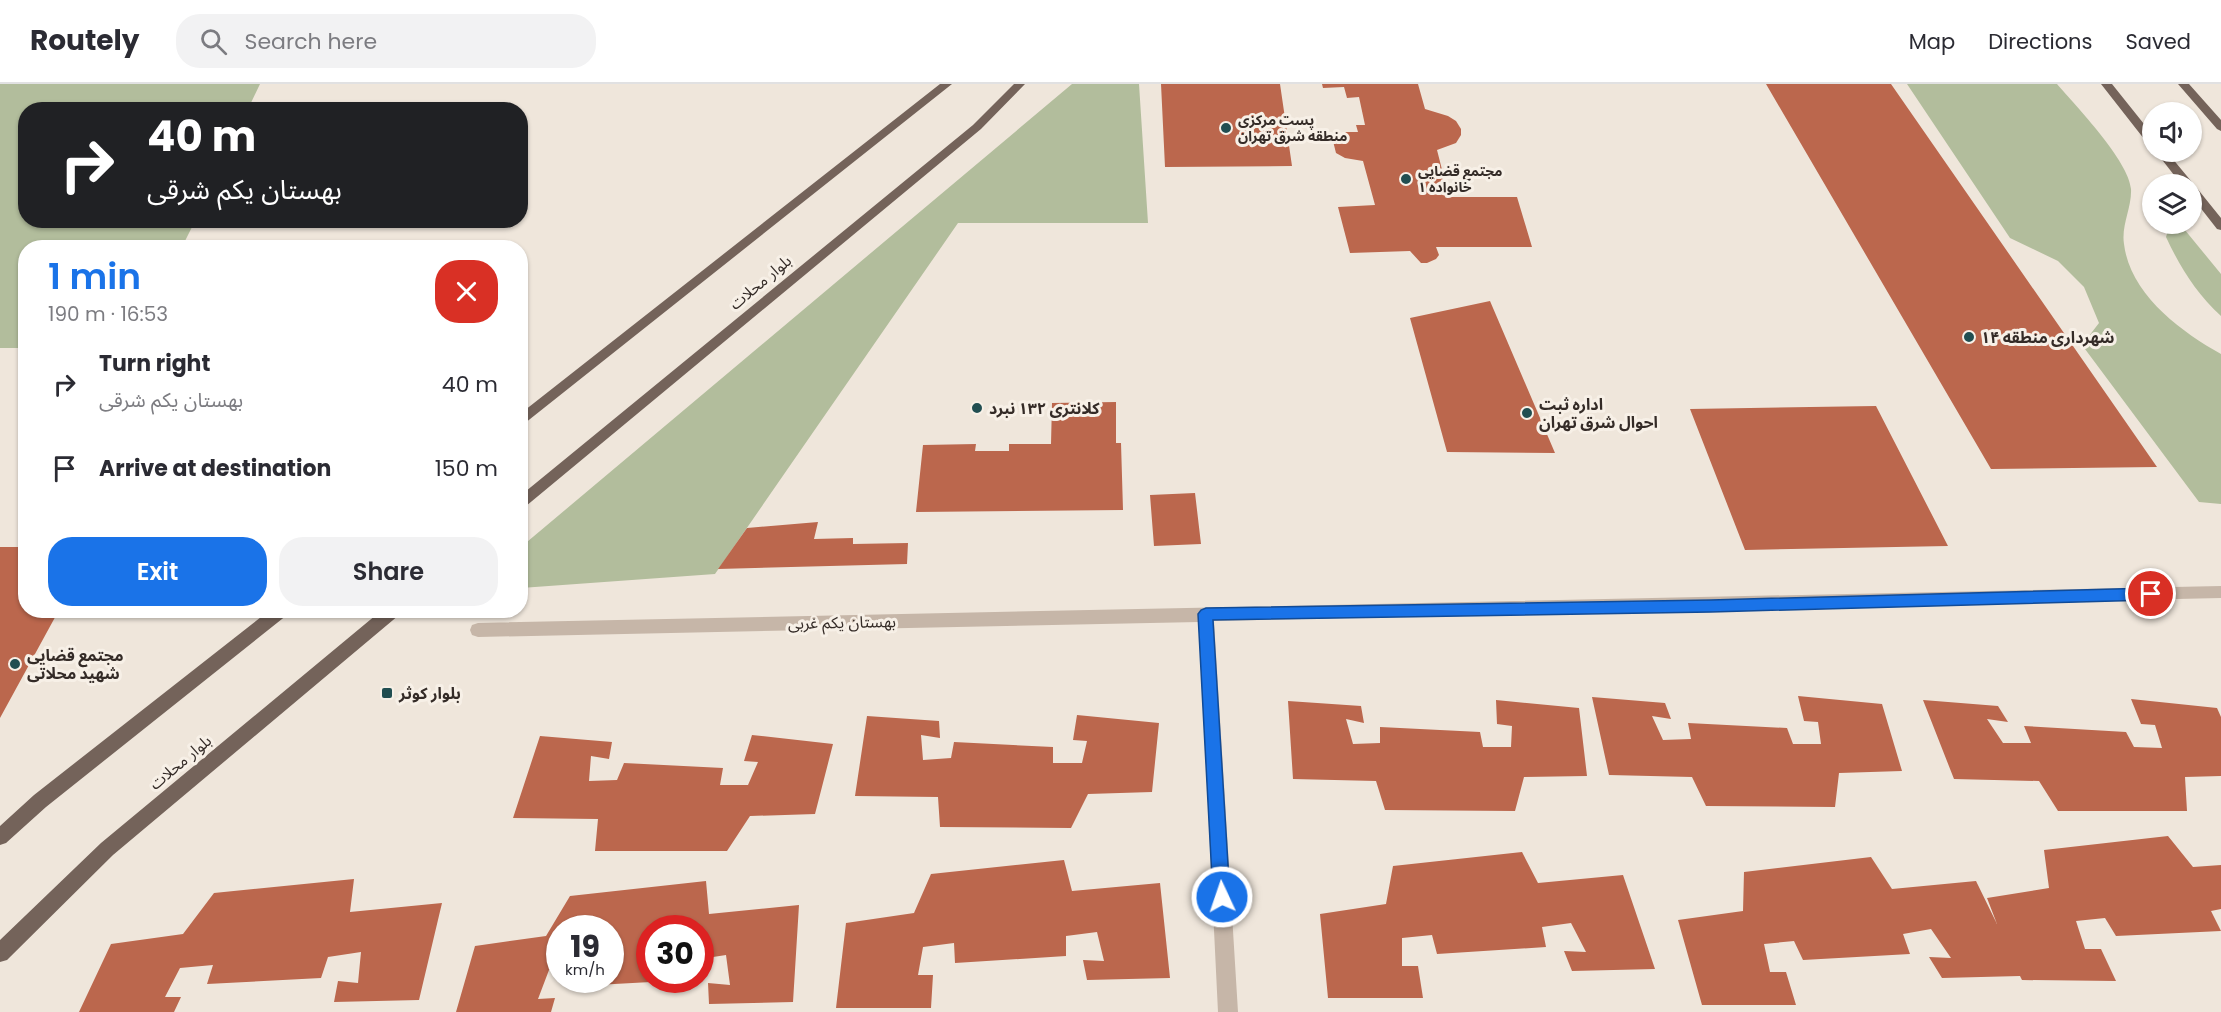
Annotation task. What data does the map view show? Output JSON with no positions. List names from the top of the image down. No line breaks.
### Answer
{"streets":{"main road":["بلوار محلات"],"street":["بهستان یکم غربی"]},"places":{"other":["پست مرکزی منطقه شرق تهران","مجتمع قضایی خانواده ۱","شهرداری منطقه ۱۴","کلانتری ۱۳۲ نبرد","اداره ثبت احوال شرق تهران","مجتمع قضایی شهید محلاتی"],"transit":["بلوار کوثر"]},"page":{"header":"Routely","search":"Search here","nav":["Map","Directions","Saved"],"turn":["40 m","بهستان یکم شرقی"],"heading":["1 min","190 m · 16:53"],"list":[{"name":"Turn right","note":"بهستان یکم شرقی","value":"40 m"},{"name":"Arrive at destination","value":"150 m"}],"buttons":["Exit","Share"],"speed":"19 km/h","limit":"30"}}
